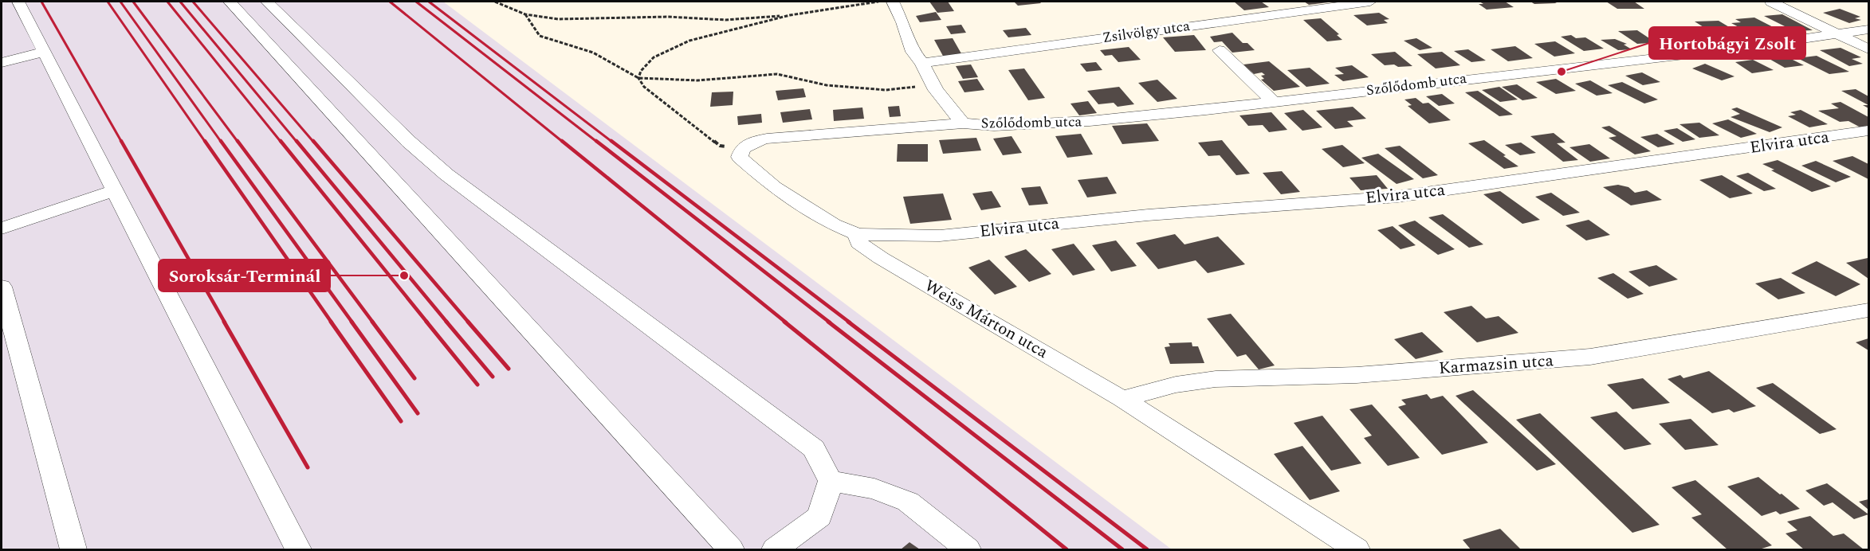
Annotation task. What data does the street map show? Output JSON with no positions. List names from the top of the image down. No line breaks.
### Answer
{"streets":{"street":["Zsilvölgy utca","Szőlődomb utca","Elvira utca","Weiss Márton utca","Karmazsin utca"]},"crossings":[["Elvira utca","Weiss Márton utca"],["Weiss Márton utca","Karmazsin utca"]],"places":["Hortobágyi Zsolt","Soroksár-Terminál"]}
